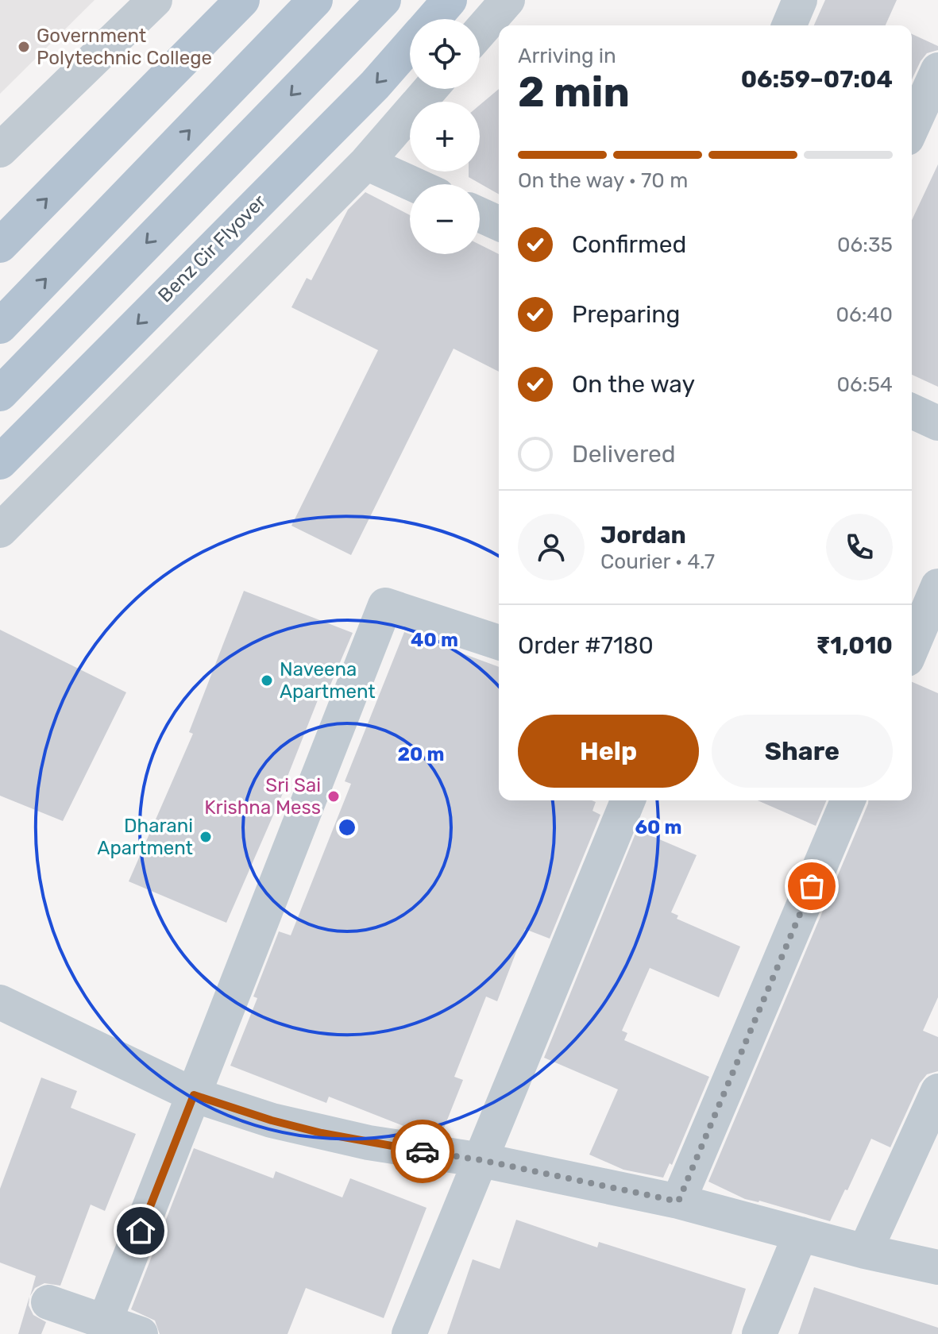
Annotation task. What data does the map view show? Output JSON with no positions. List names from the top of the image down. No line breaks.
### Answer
{"streets":{"main road":["Benz Cir Flyover"]},"places":["Government Polytechnic College","Naveena Apartment","Sri Sai Krishna Mess","Dharani Apartment"],"page":{"map_buttons":["+","−"],"heading":["2 min","Arriving in","06:59–07:04"],"panel":["Jordan","Courier · 4.7","Order #7180","₹1,010"],"bar":"On the way · 70 m","list":[["Confirmed","06:35"],["Preparing","06:40"],["On the way","06:54"],"Delivered"],"buttons":["Help","Share"]},"rings":["40 m","20 m","60 m"]}
